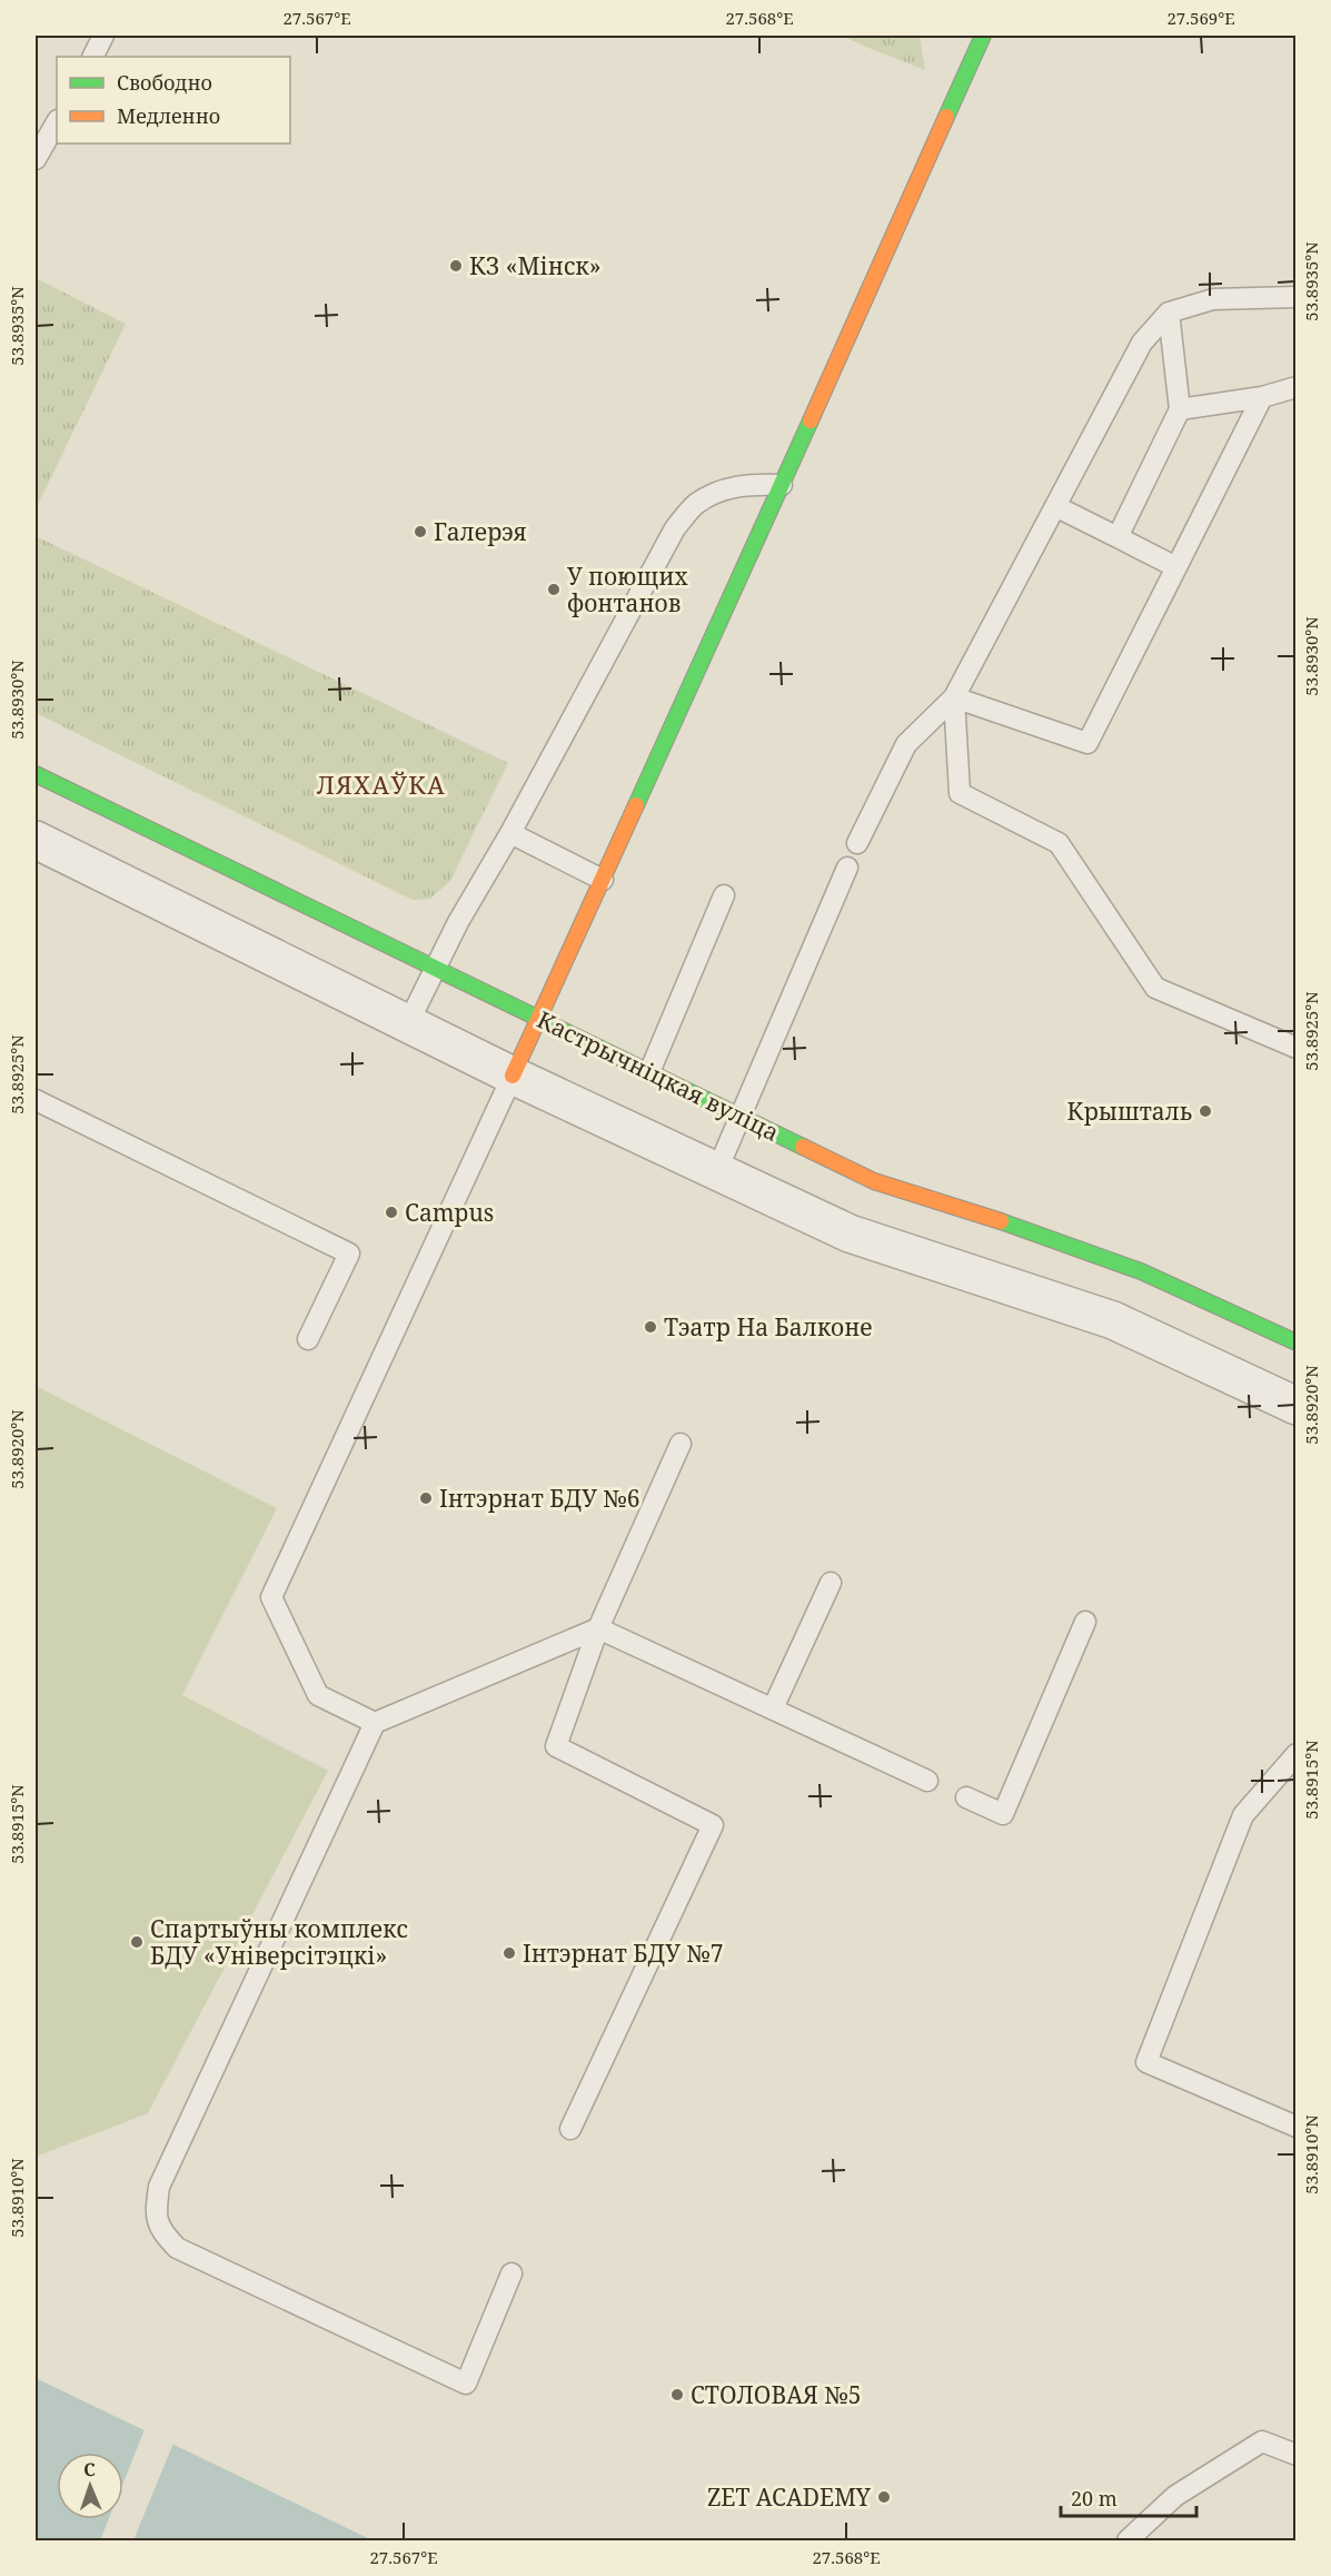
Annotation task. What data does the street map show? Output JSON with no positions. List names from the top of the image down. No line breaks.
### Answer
{"streets":{"street":["Кастрычніцкая вуліца"]},"districts":["ЛЯХАЎКА"],"places":["КЗ «Мінск»","Галерэя","У поющих фонтанов","Крышталь","Campus","Тэатр На Балконе","Інтэрнат БДУ №6","Спартыўны комплекс БДУ «Універсітэцкі»","Інтэрнат БДУ №7","СТОЛОВАЯ №5","ZET ACADEMY"],"legend":["Свободно","Медленно"],"scale_bar":"20 m","north":"top","coordinates":["27.567°E","27.568°E","27.569°E","53.8935°N","53.8930°N","53.8925°N","53.8920°N","53.8915°N","53.8910°N"]}
